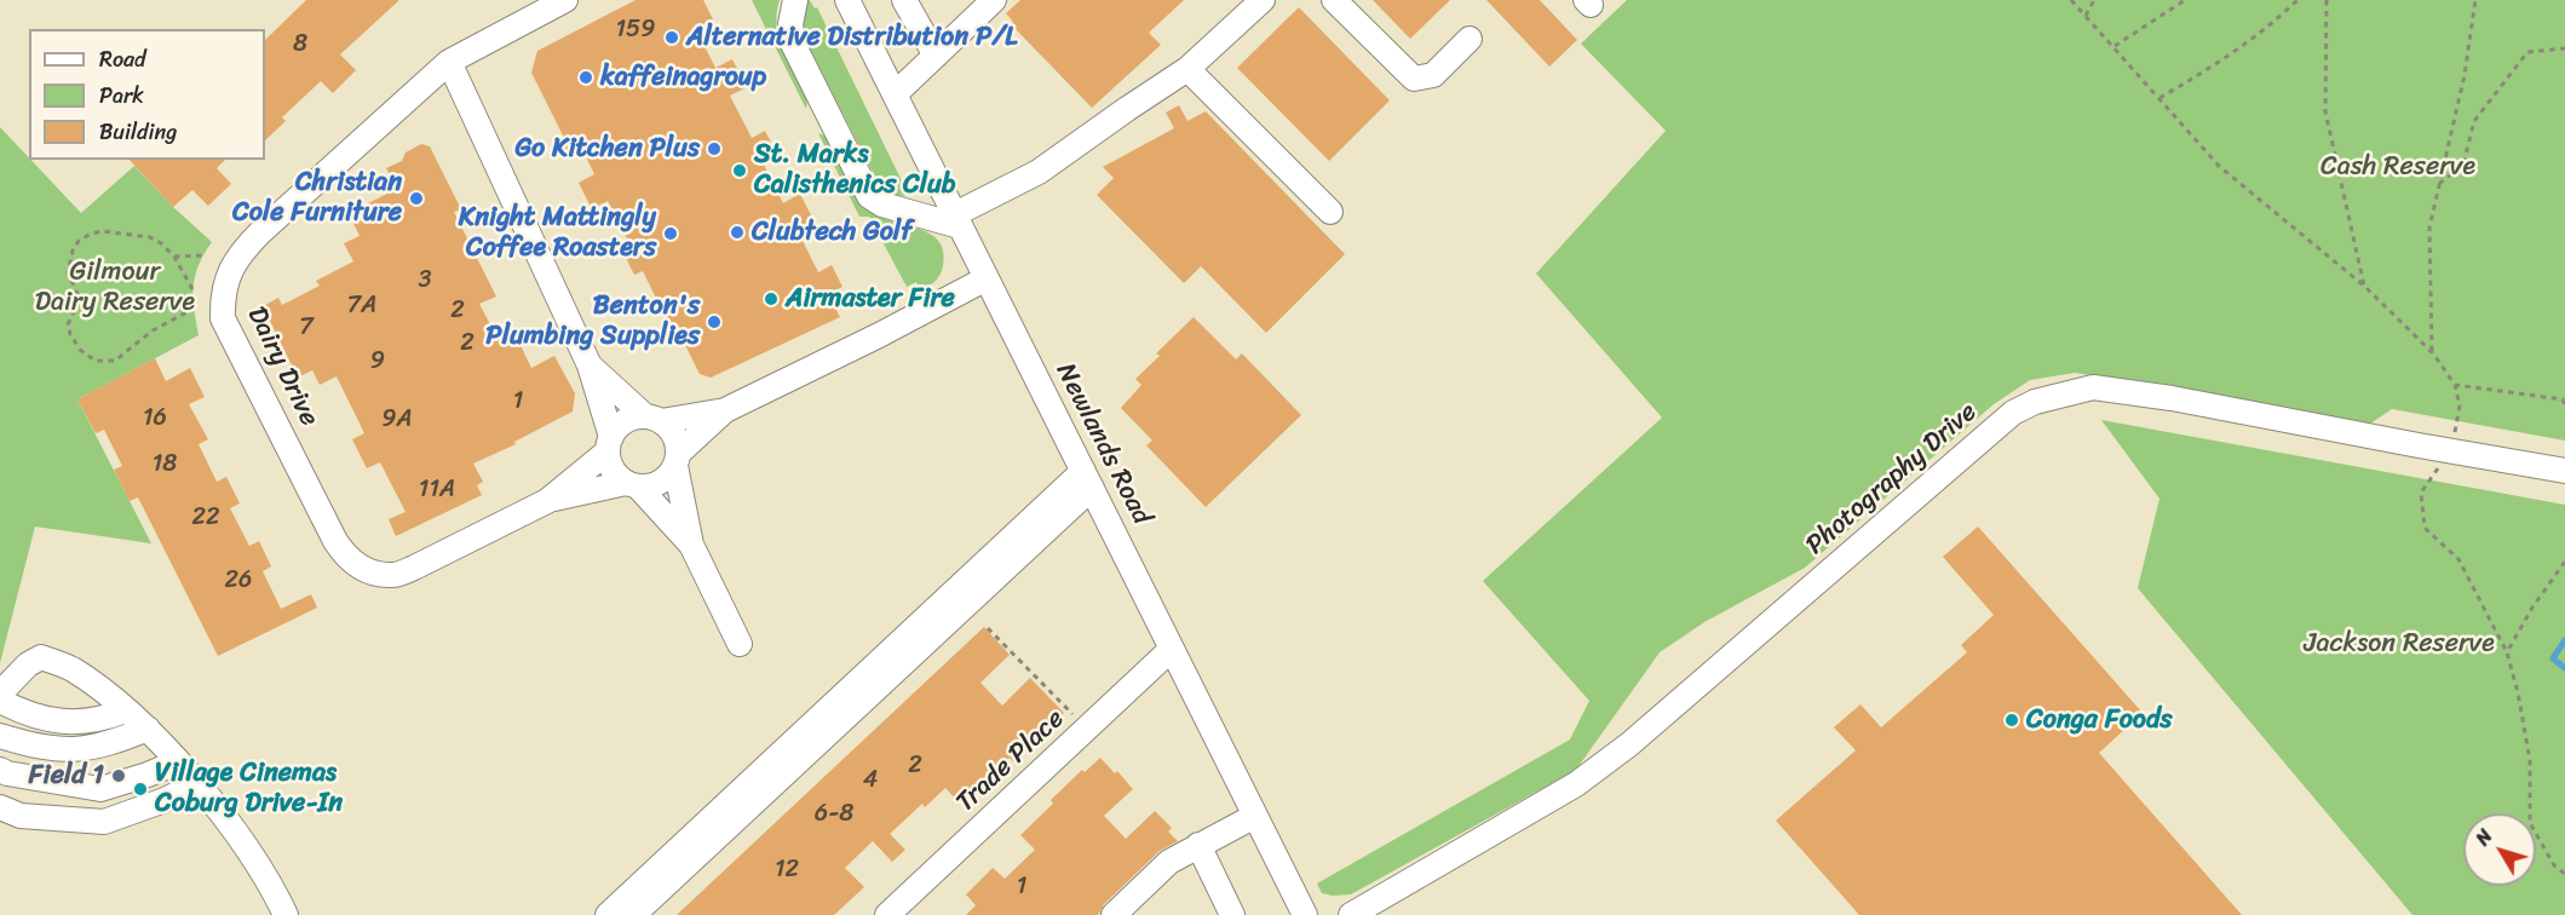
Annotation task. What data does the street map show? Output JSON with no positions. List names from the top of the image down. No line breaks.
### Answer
{"streets":{"street":["Dairy Drive","Newlands Road","Photography Drive","Trade Place"]},"crossings":[["Newlands Road","Trade Place"]],"parks":["Cash Reserve","Gilmour Dairy Reserve","Jackson Reserve"],"places":["Alternative Distribution P/L","kaffeinagroup","Go Kitchen Plus","St. Marks Calisthenics Club","Christian Cole Furniture","Clubtech Golf","Knight Mattingly Coffee Roasters","Airmaster Fire","Benton's Plumbing Supplies","Conga Foods","Field 1","Village Cinemas Coburg Drive-In"],"house_numbers":["159","8","3","7A","2","7","2","9","1","16","9A","18","11A","22","26","2","4","6-8","12","1"],"legend":["Road","Park","Building"],"north":"top left"}
